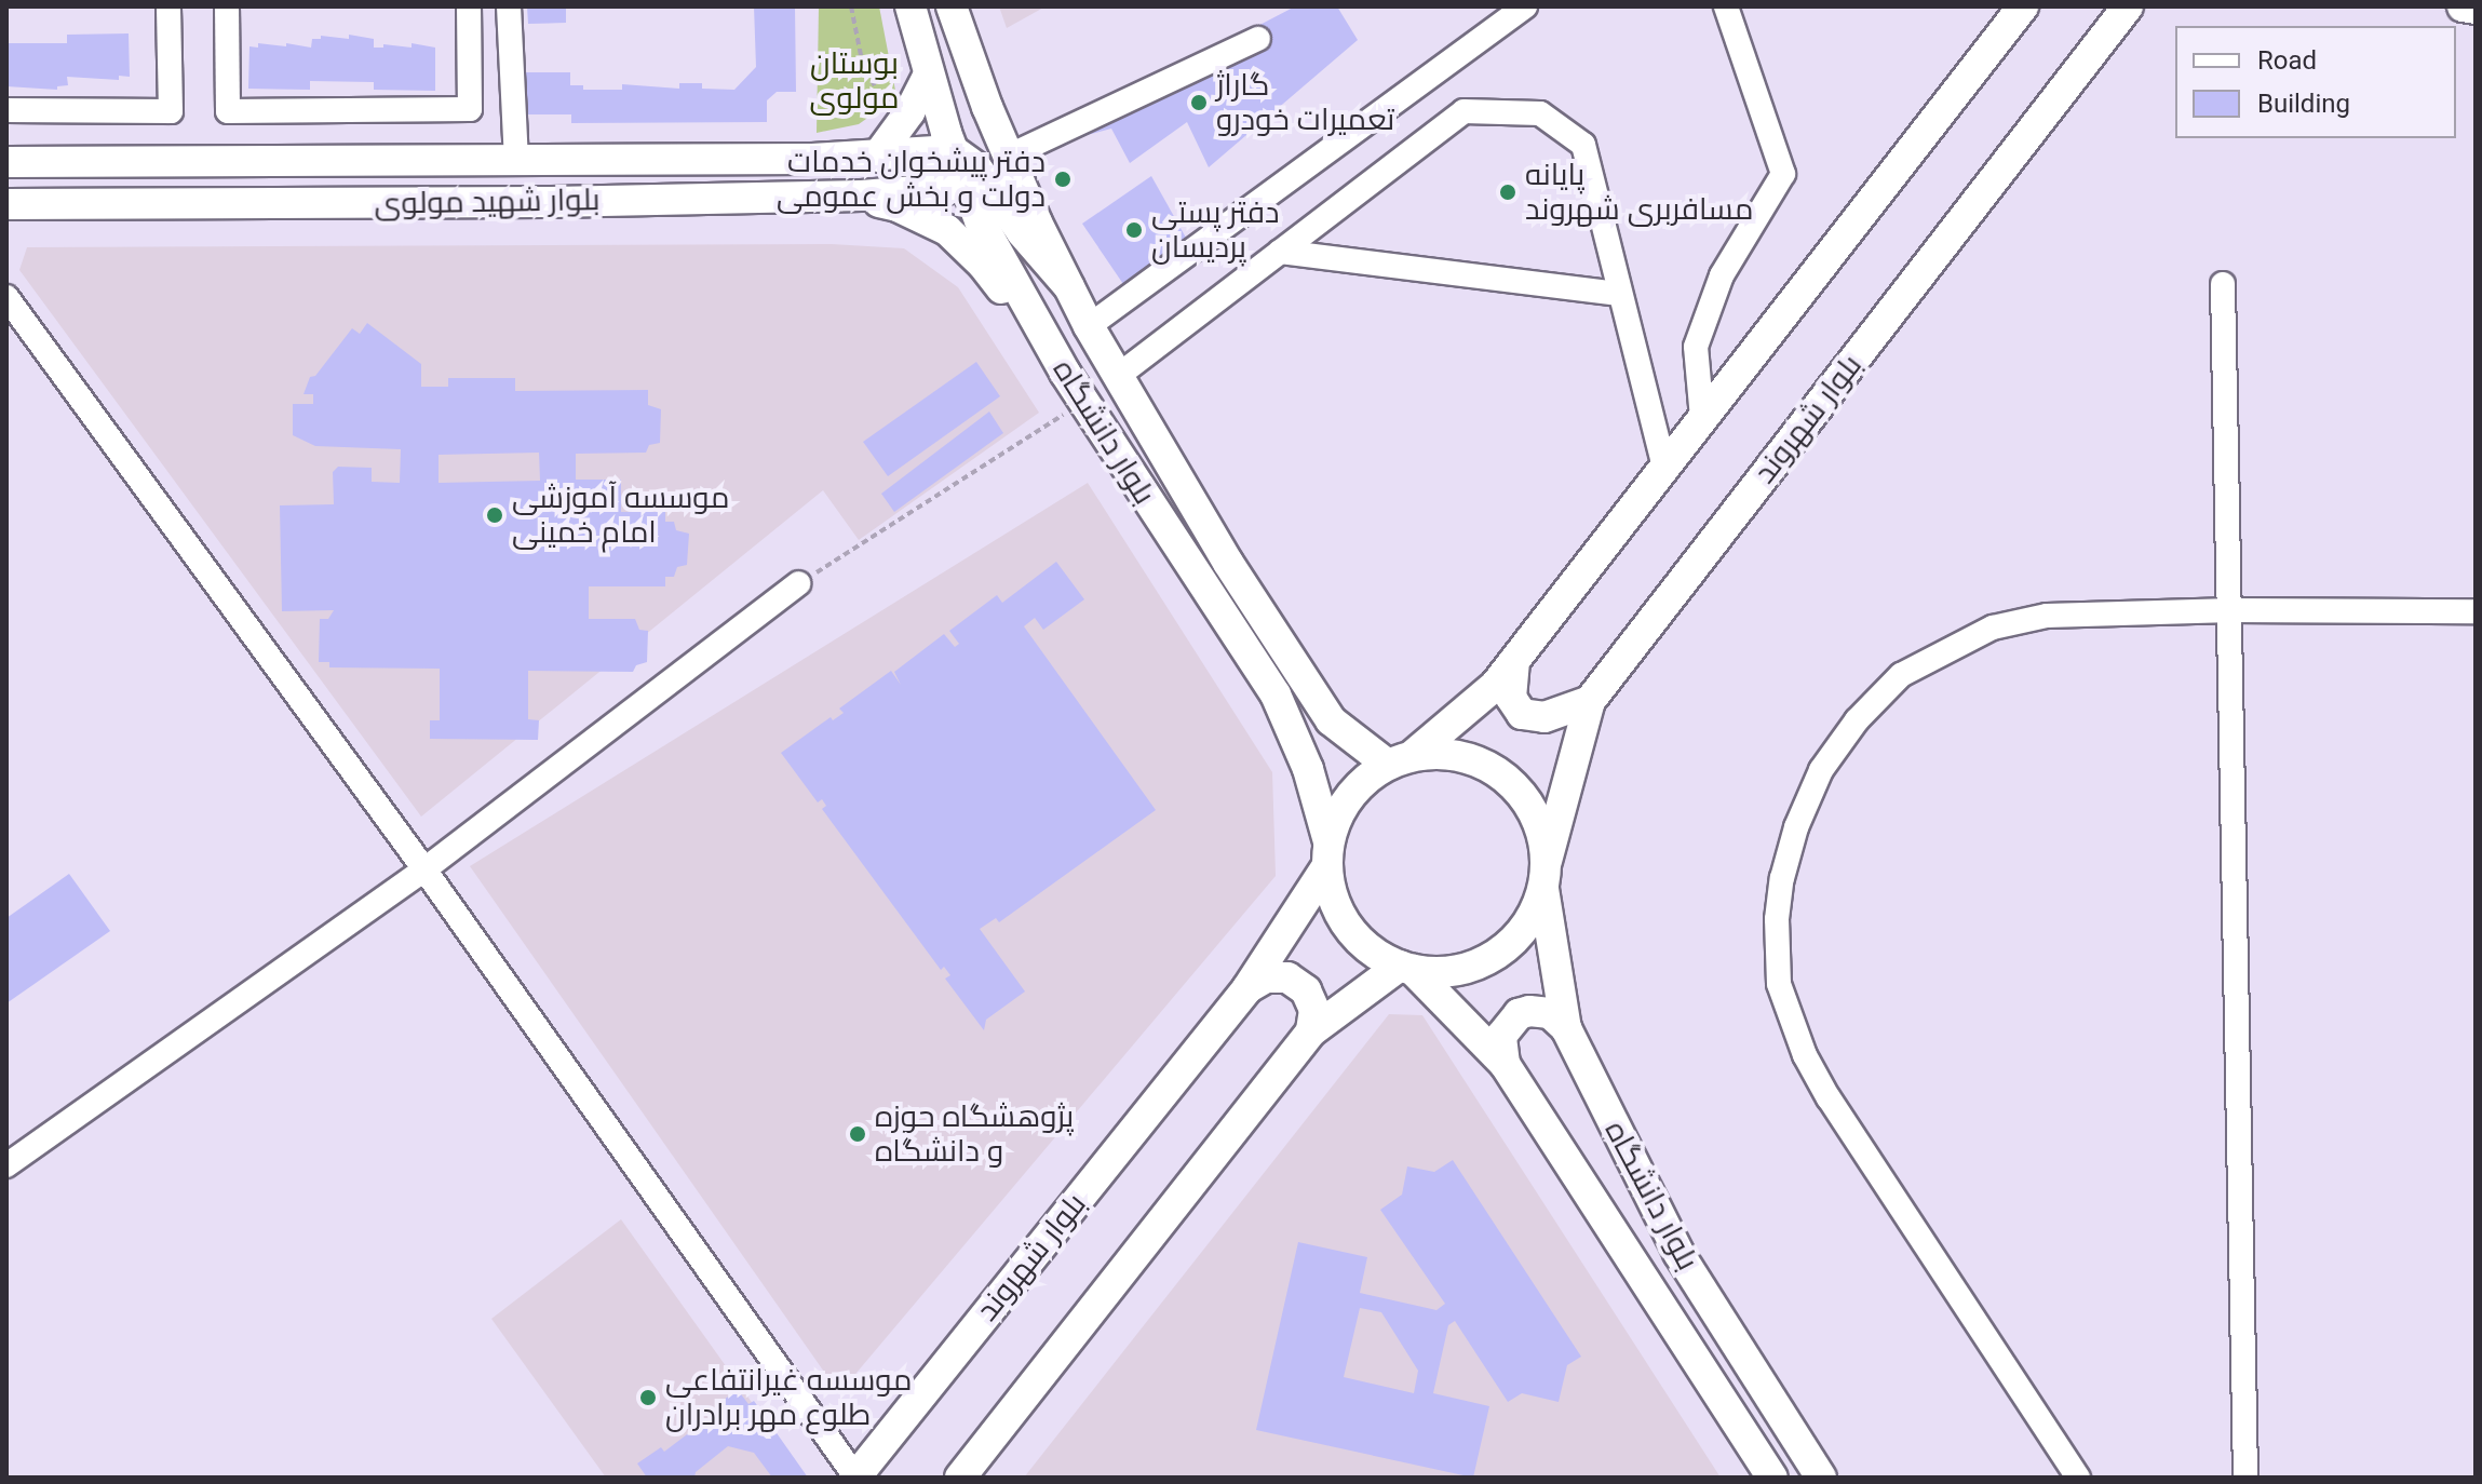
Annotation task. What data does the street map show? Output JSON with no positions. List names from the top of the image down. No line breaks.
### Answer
{"streets":{"main road":["بلوار شهید مولوی","بلوار شهروند","بلوار دانشگاه"]},"crossings":[["بلوار شهید مولوی","بلوار دانشگاه"],["بلوار شهروند","بلوار دانشگاه"]],"parks":["بوستان مولوی"],"places":["گاراژ تعمیرات خودرو","دفتر پیشخوان خدمات دولت و بخش عمومی","پایانه مسافربری شهروند","دفتر پستی پردیسان","موسسه آموزشی امام خمینی","پژوهشگاه حوزه و دانشگاه","موسسه غیرانتفاعی طلوع مهر برادران"],"legend":["Road","Building"]}
